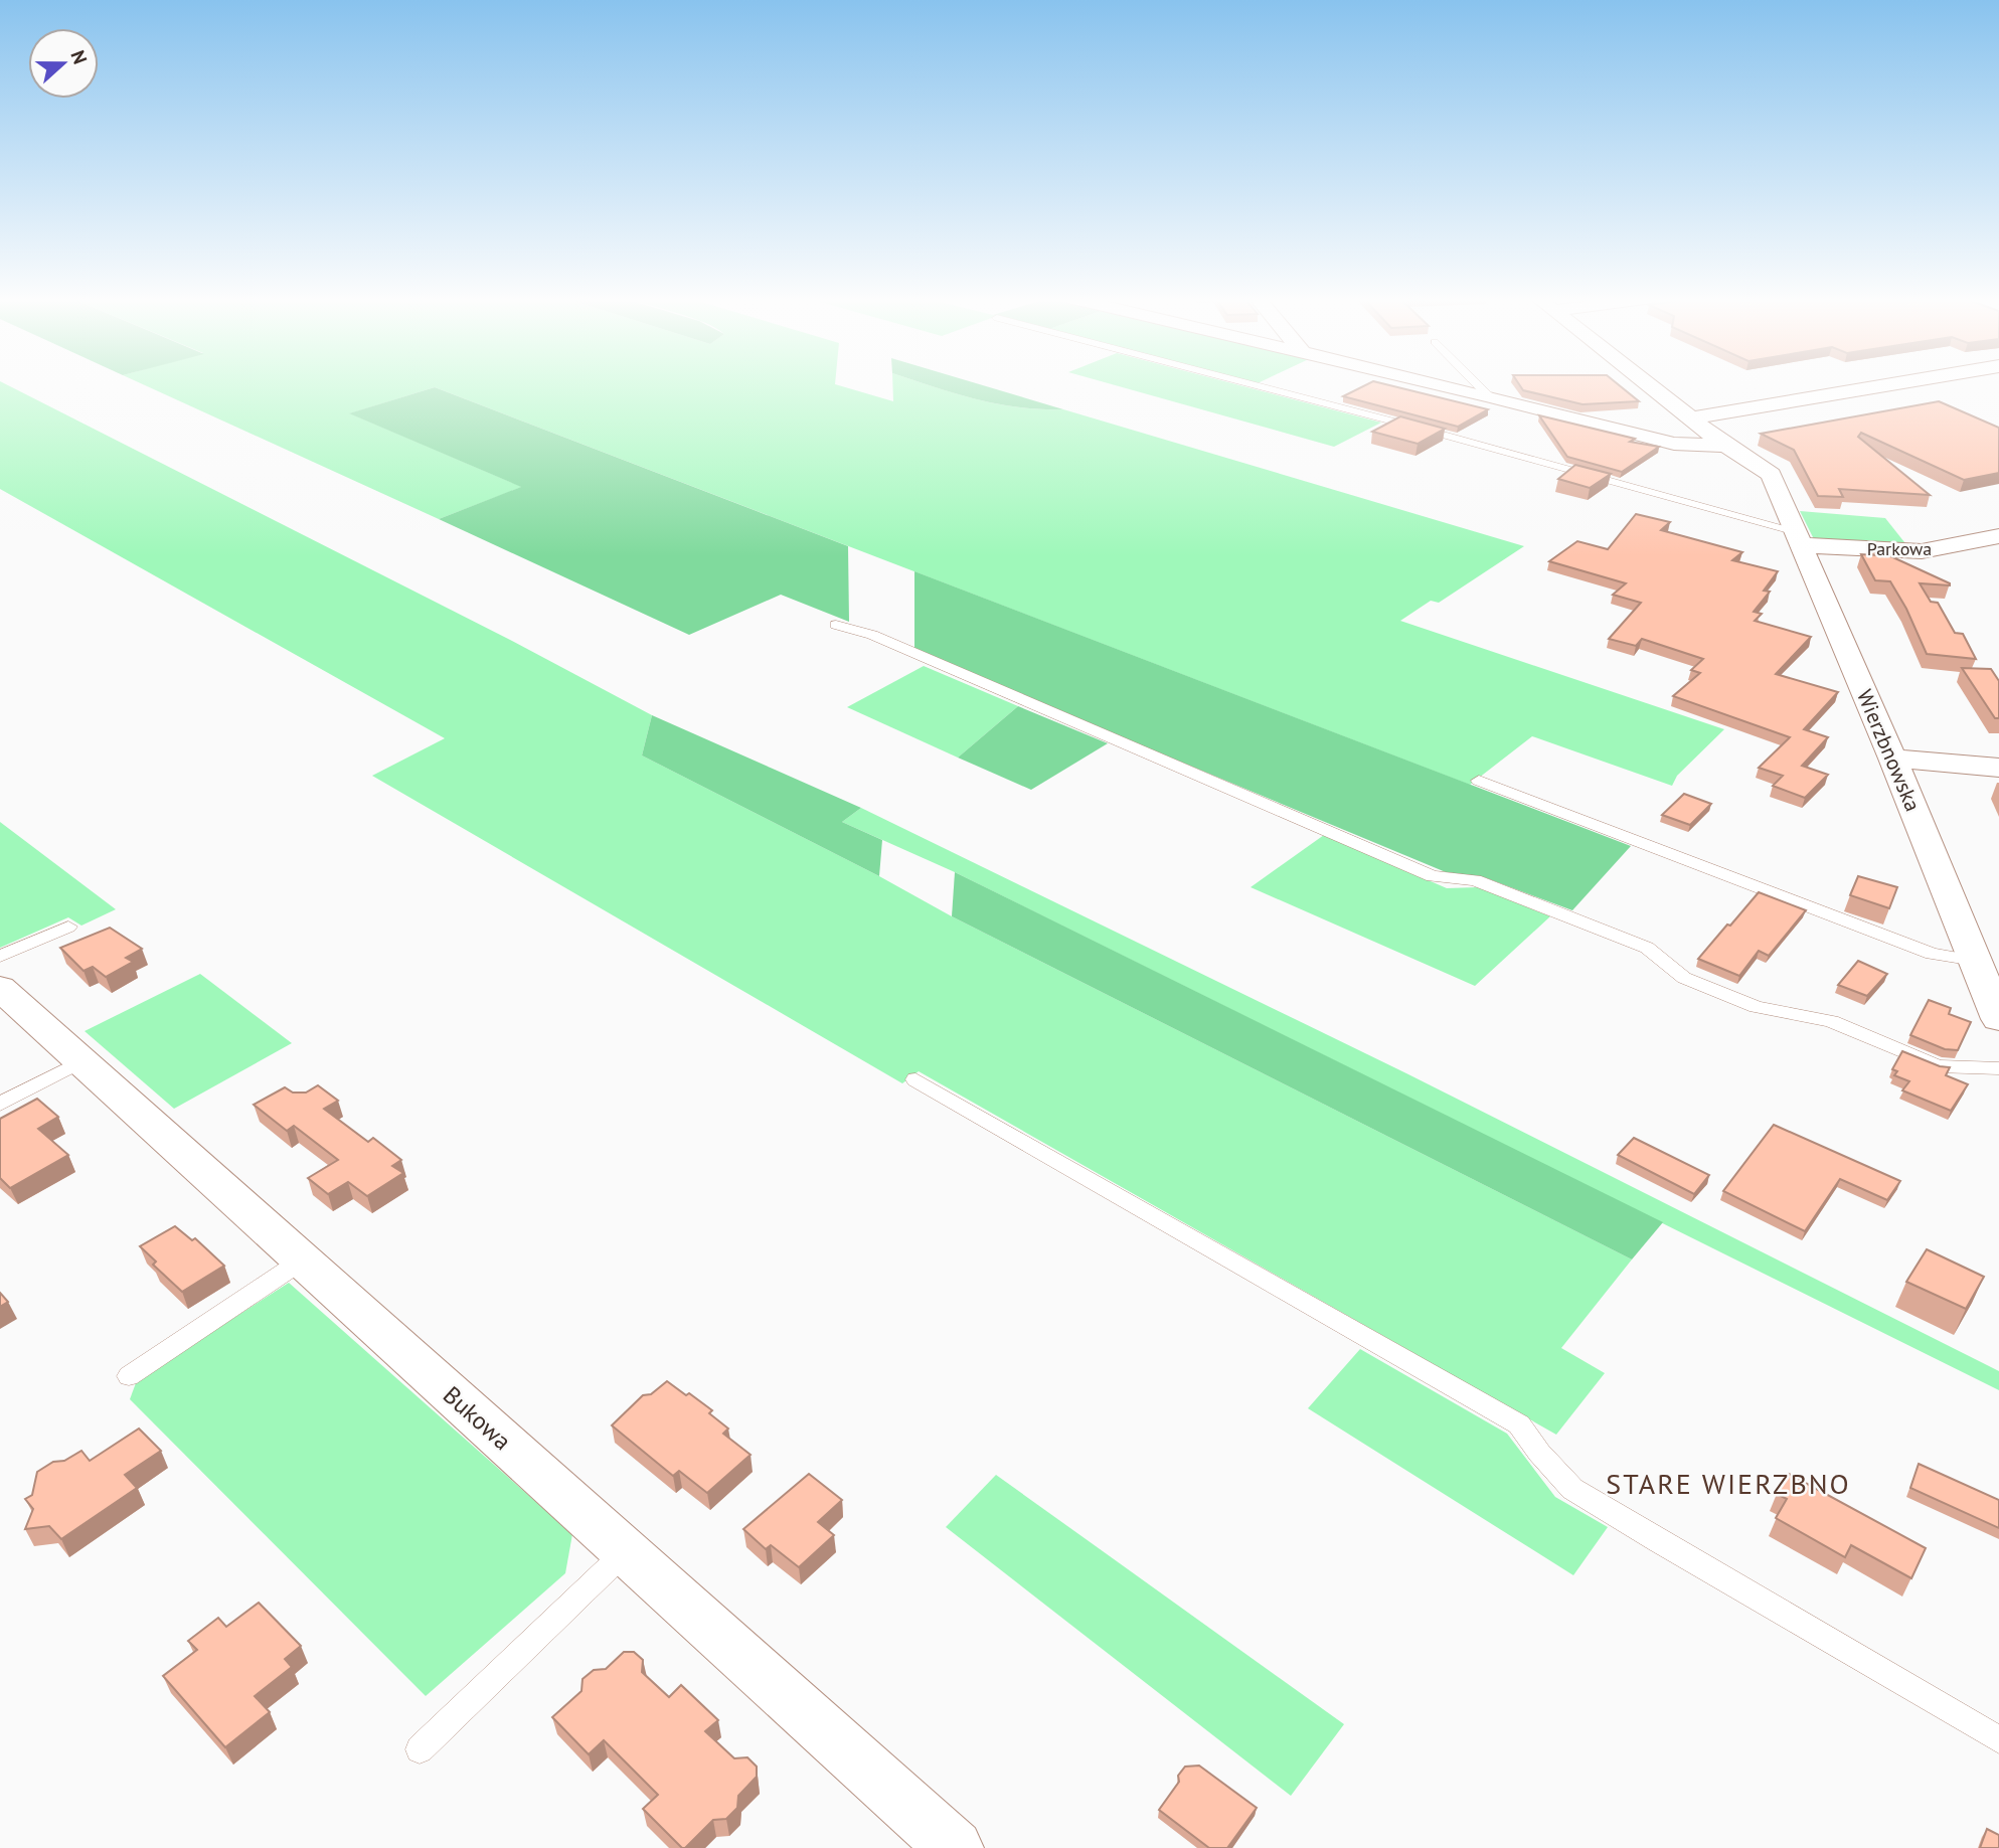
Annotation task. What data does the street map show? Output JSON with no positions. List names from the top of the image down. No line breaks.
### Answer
{"streets":{"street":["Parkowa","Wierzbnowska","Bukowa"]},"crossings":[["Parkowa","Wierzbnowska"]],"districts":["STARE WIERZBNO"],"north":"right"}
